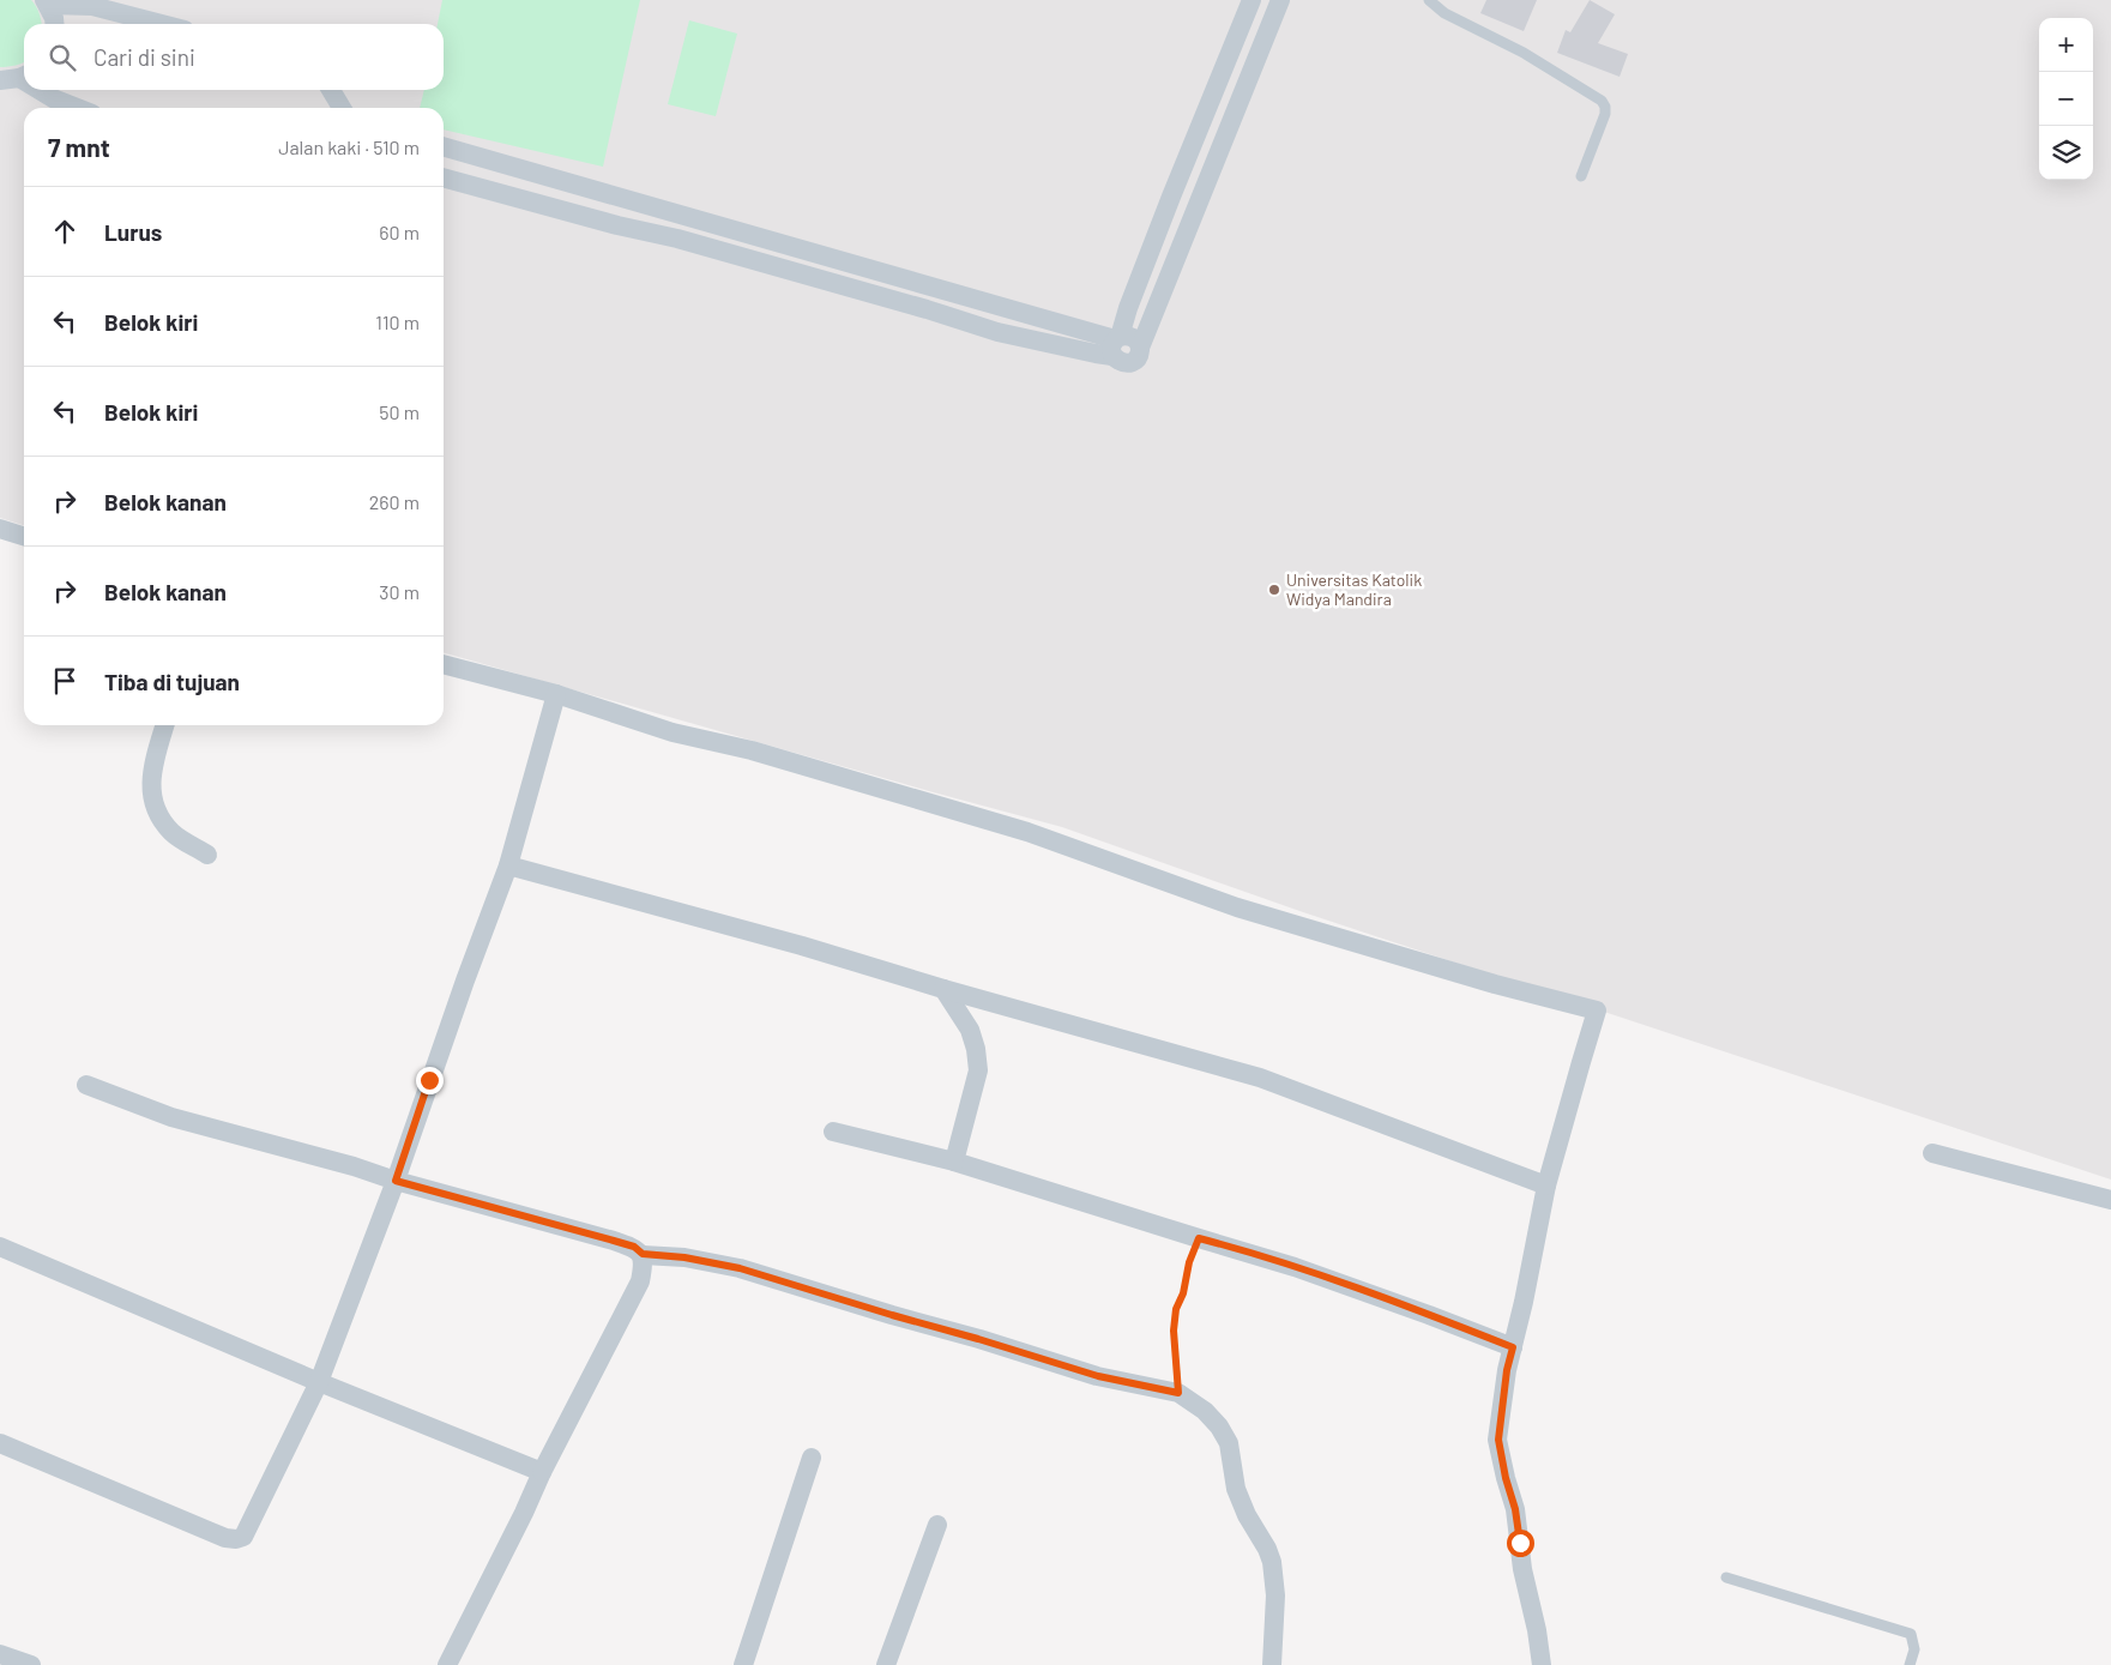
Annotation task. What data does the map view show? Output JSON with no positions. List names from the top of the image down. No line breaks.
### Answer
{"places":["Universitas Katolik Widya Mandira"],"page":{"map_buttons":["+","−"],"search":"Cari di sini","heading":["7 mnt","Jalan kaki · 510 m"],"list":[["Lurus","60 m"],["Belok kiri","110 m"],["Belok kiri","50 m"],["Belok kanan","260 m"],["Belok kanan","30 m"],"Tiba di tujuan"]}}
